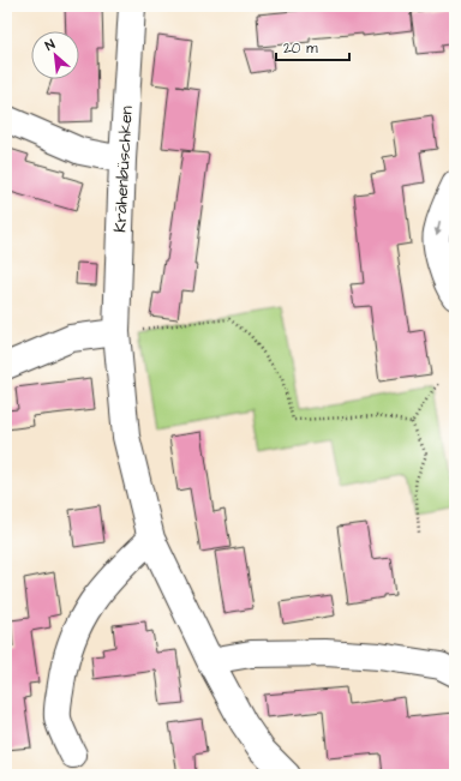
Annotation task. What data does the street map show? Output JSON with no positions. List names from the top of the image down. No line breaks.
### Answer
{"streets":{"street":["Krähenbüschken"]},"scale_bar":"20 m","north":"top left"}
